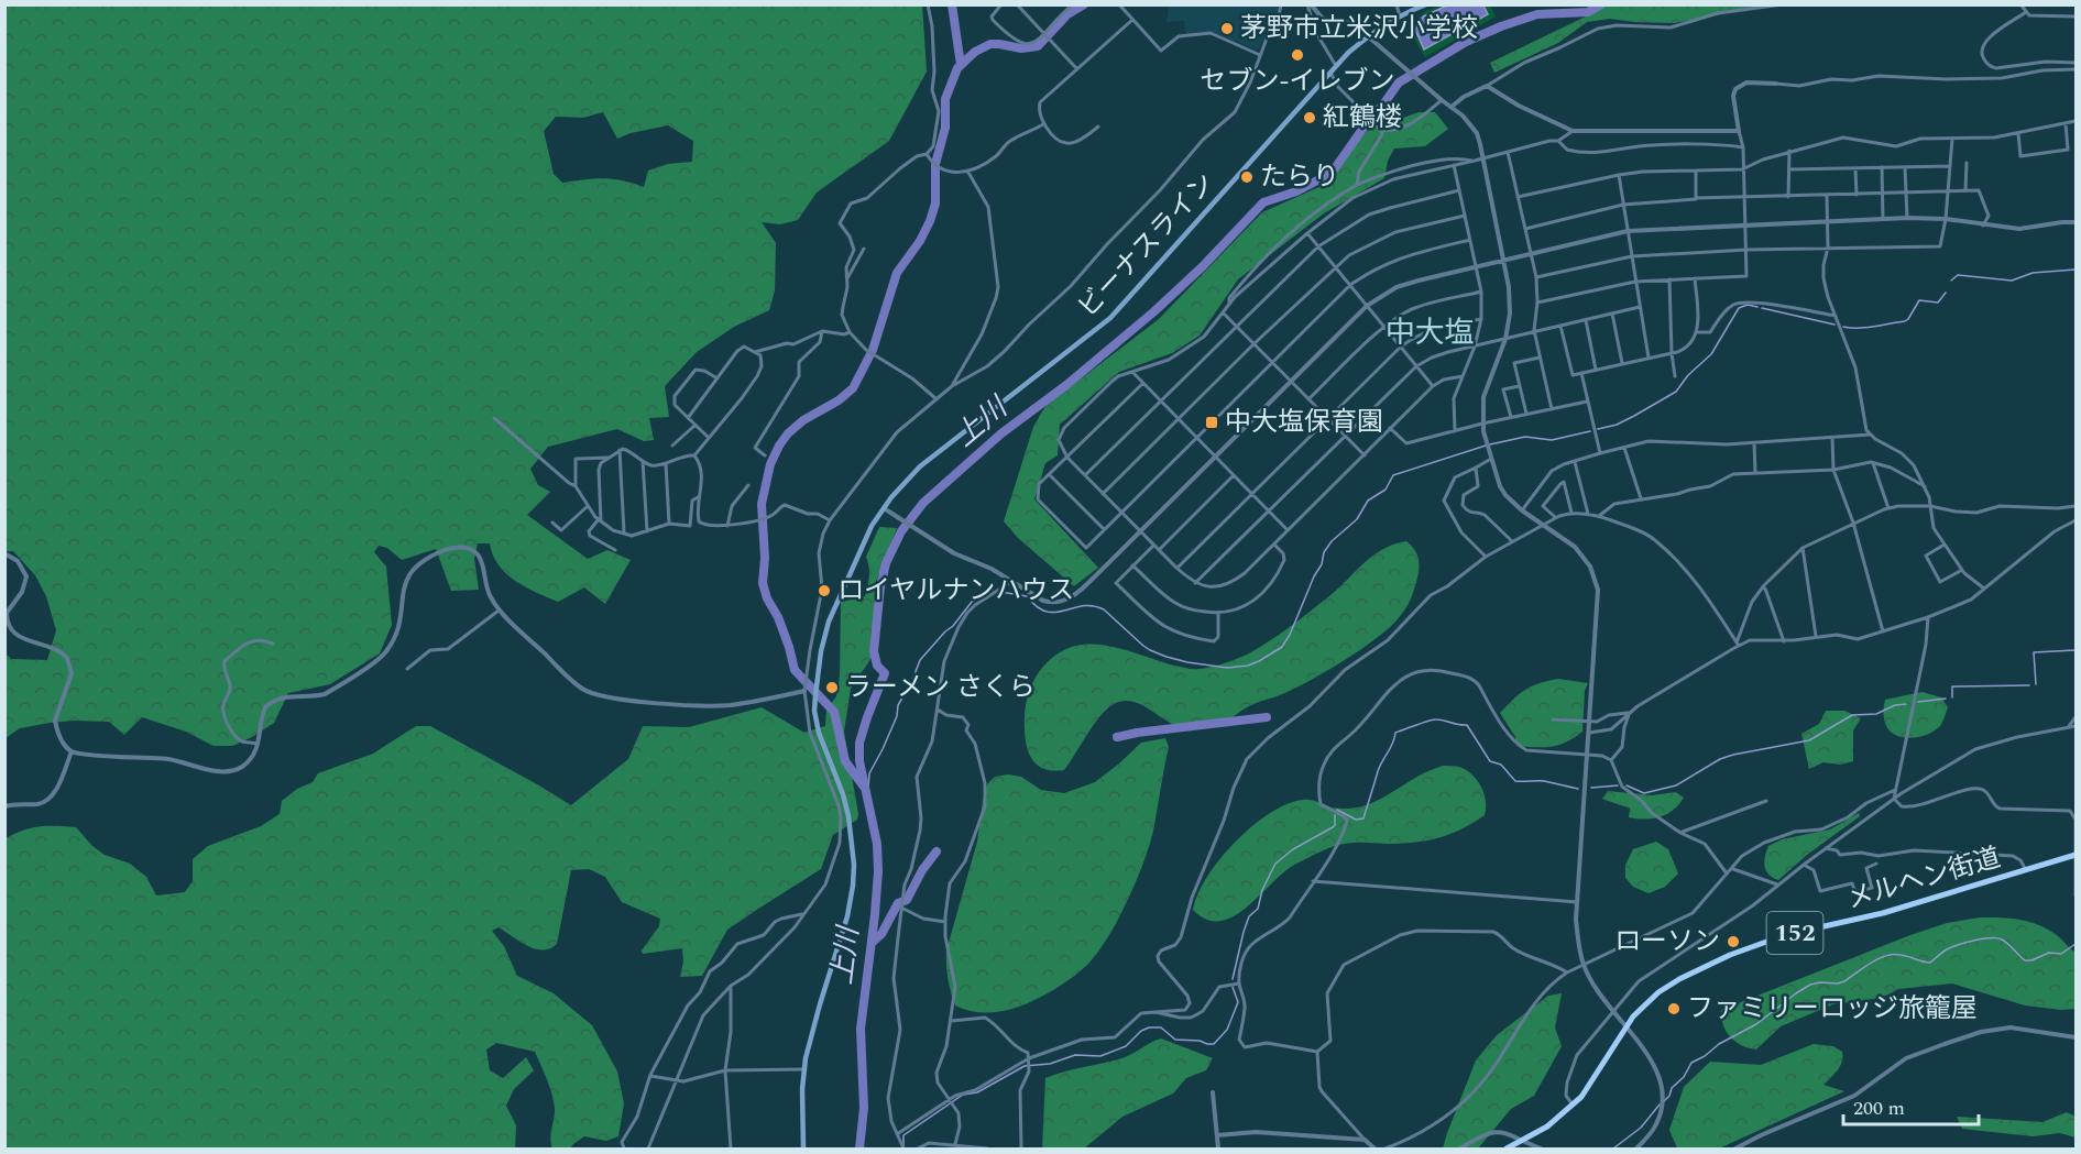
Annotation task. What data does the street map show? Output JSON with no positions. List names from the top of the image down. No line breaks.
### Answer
{"streets":{"highway":["メルヘン街道","152"],"main road":["ビーナスライン"]},"districts":["中大塩"],"water":["上川"],"places":{"other":["茅野市立米沢小学校","セブン-イレブン","紅鶴楼","たらり","ロイヤルナンハウス","ラーメン さくら","ローソン","ファミリーロッジ旅籠屋"],"transit":["中大塩保育園"]},"scale_bar":"200 m"}
